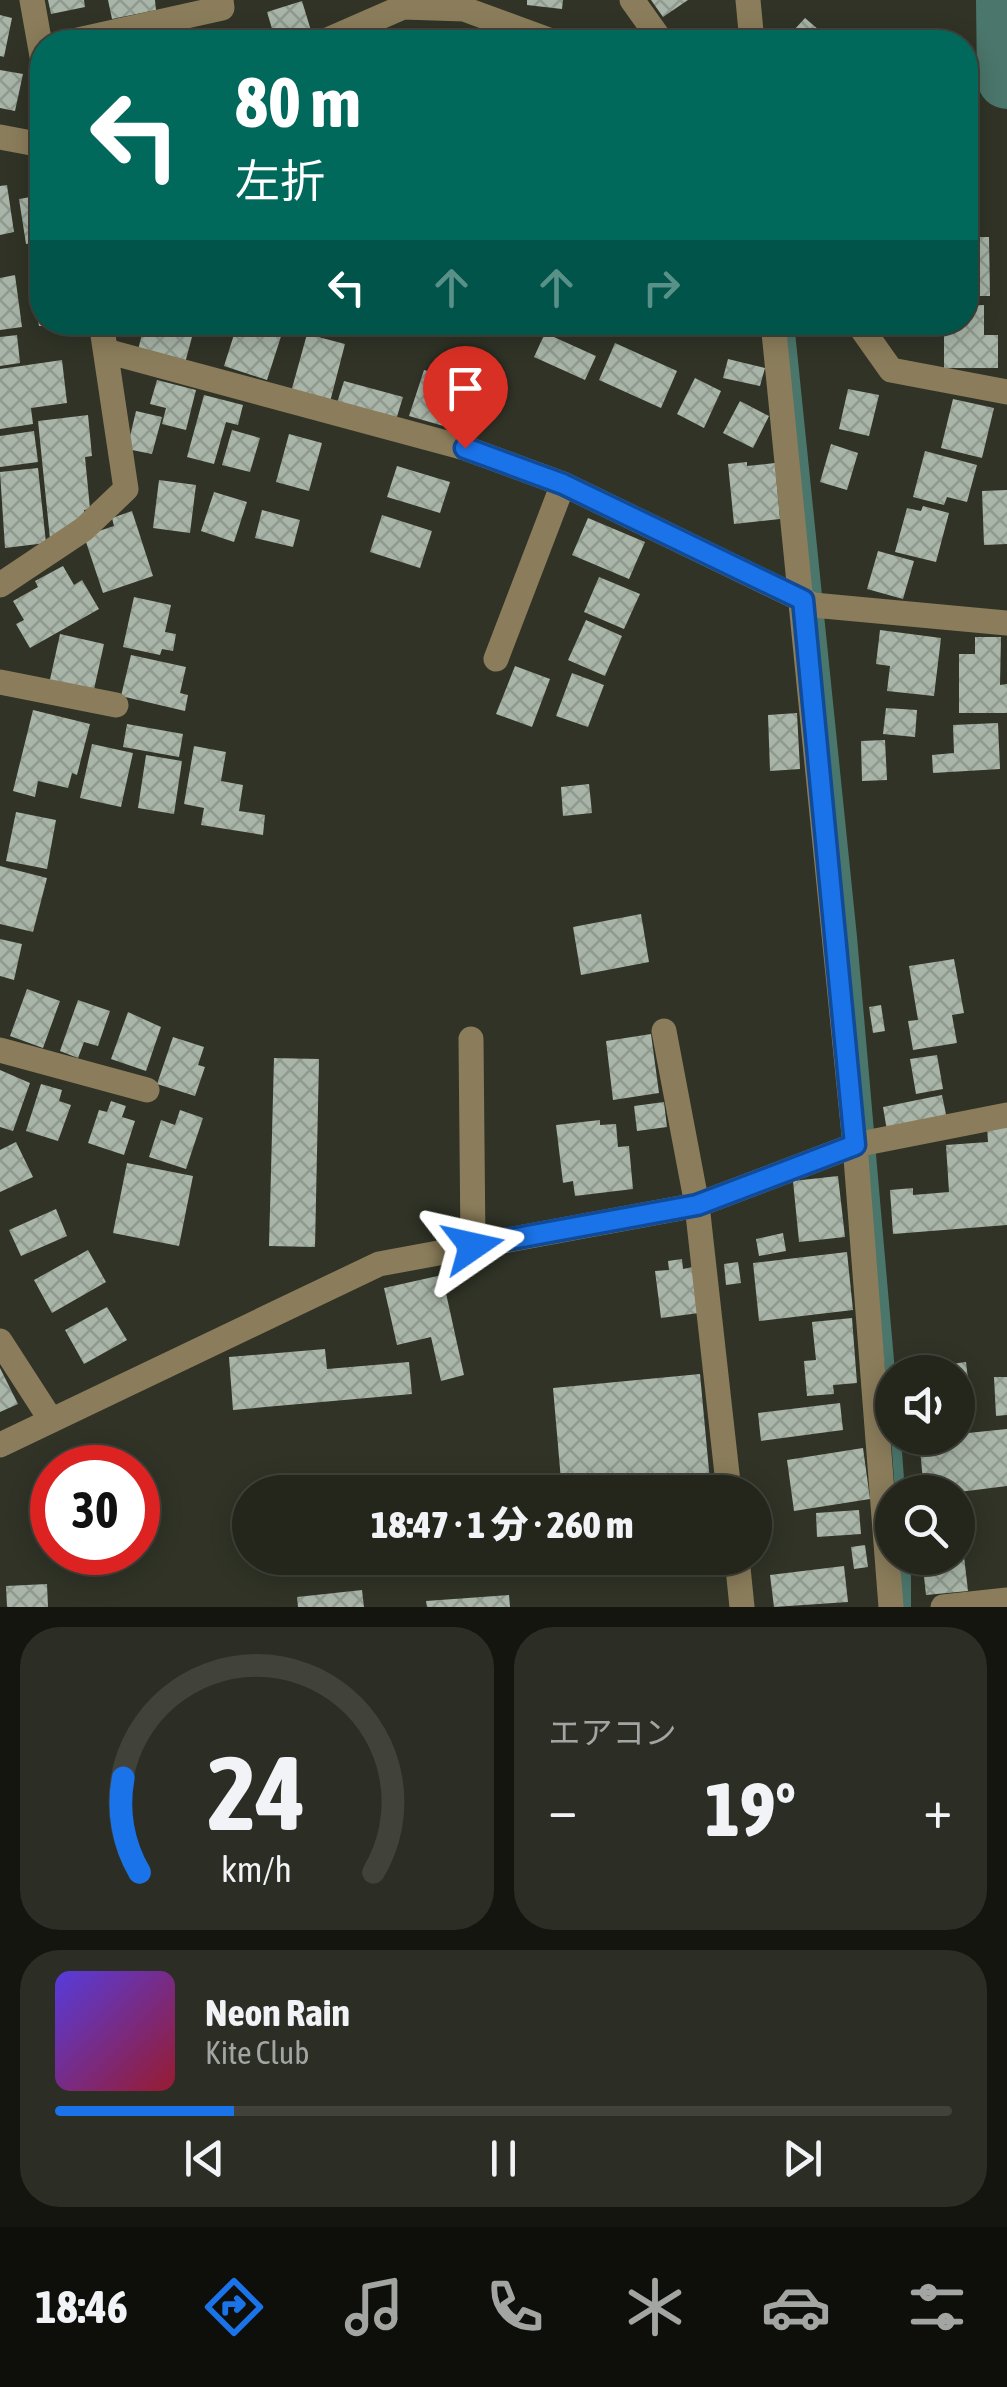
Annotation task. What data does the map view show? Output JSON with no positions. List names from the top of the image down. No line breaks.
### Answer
{"page":{"turn":["80 m","左折"],"limit":"30","trip":"18:47 · 1 分 · 260 m","tile":"エアコン","heat":["−","19°","+"],"song":["Neon Rain","Kite Club"],"tabs":"18:46","gauge":["24","km/h"]}}
